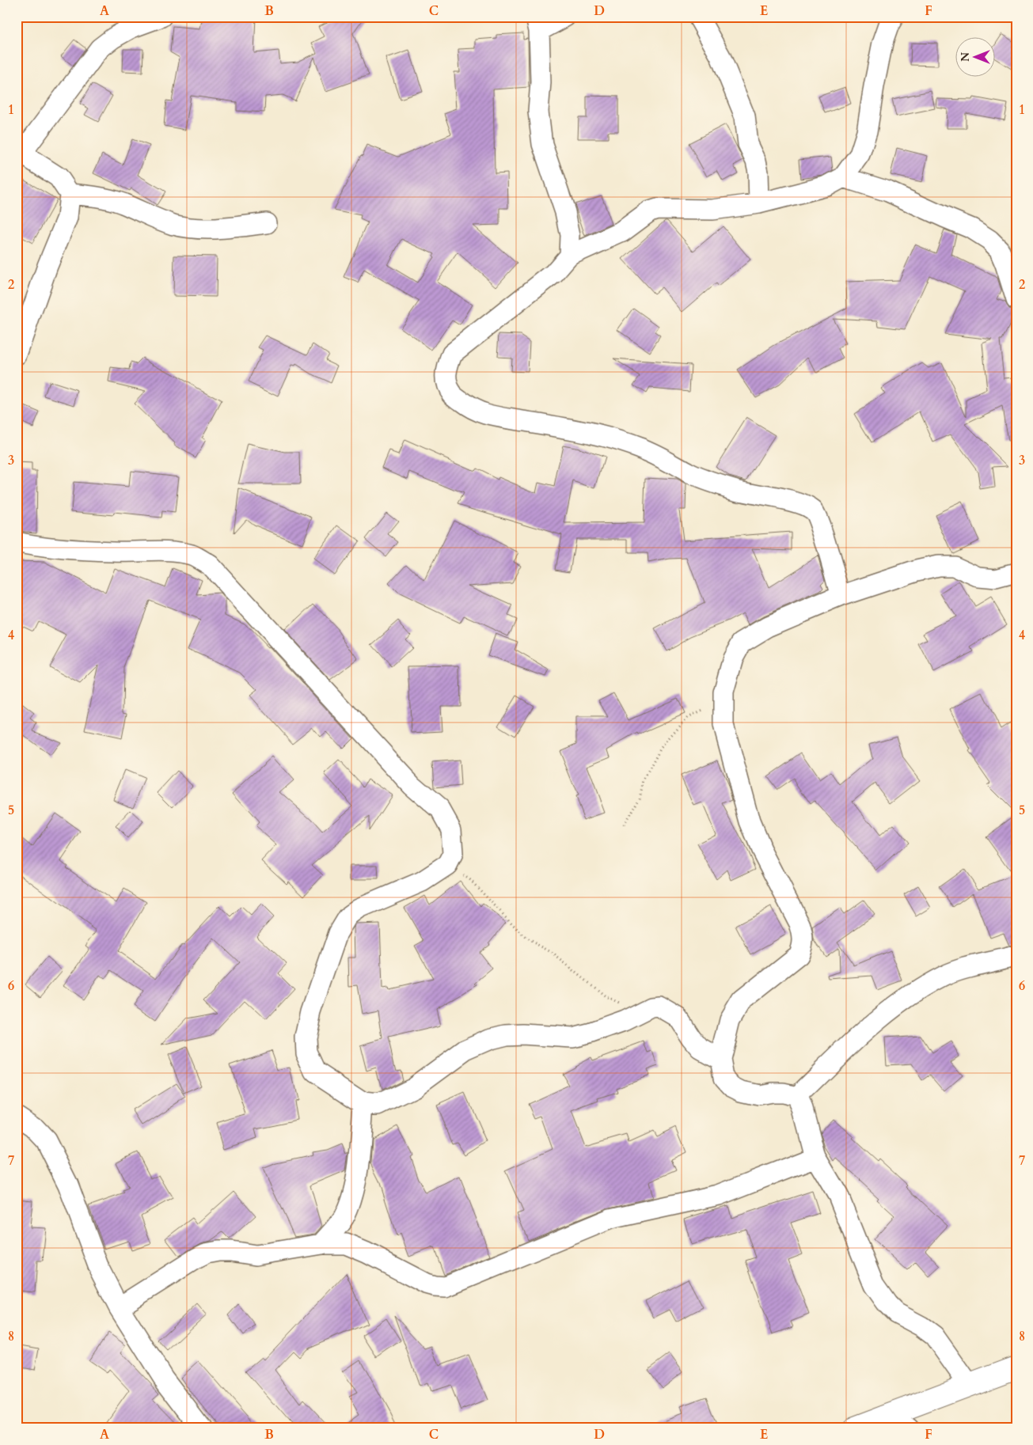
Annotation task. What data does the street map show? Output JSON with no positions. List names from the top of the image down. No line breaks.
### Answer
{"north":"left","grid":{"columns":["A","B","C","D","E","F"],"rows":["1","2","3","4","5","6","7","8"]}}
